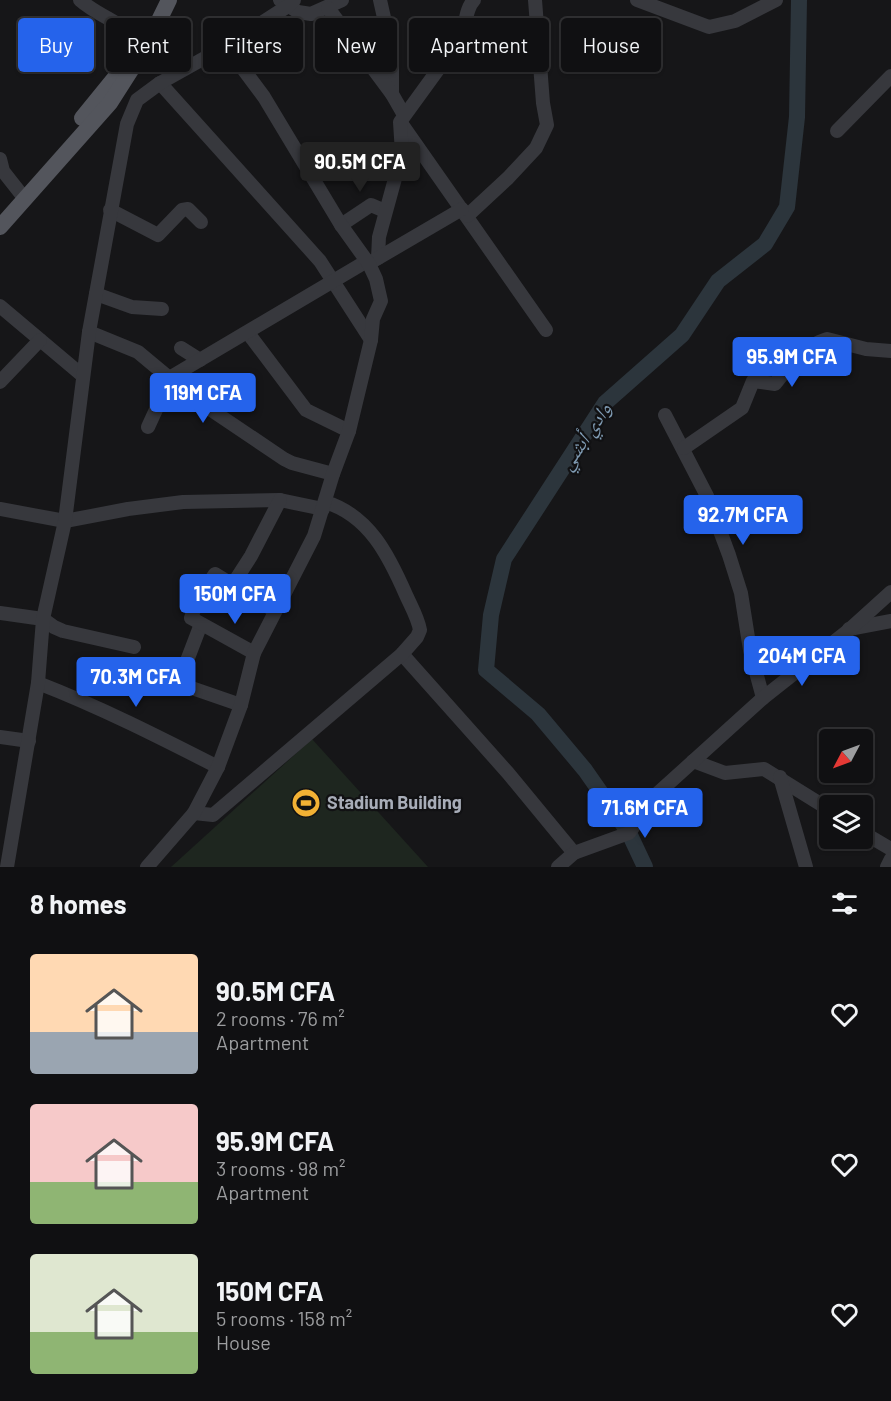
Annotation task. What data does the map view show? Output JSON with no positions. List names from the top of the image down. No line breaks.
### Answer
{"water":["وادي أبشي"],"places":{"sports":["Stadium Building"]},"north":"bottom left","page":{"chip":["Buy","Rent","Filters","New","Apartment","House"],"price":["90.5M CFA","95.9M CFA","119M CFA","92.7M CFA","150M CFA","204M CFA","70.3M CFA","71.6M CFA"],"heading":"8 homes","list":[{"name":"90.5M CFA","note":"2 rooms · 76 m² · Apartment"},{"name":"95.9M CFA","note":"3 rooms · 98 m² · Apartment"},{"name":"150M CFA","note":"5 rooms · 158 m² · House"}]}}
